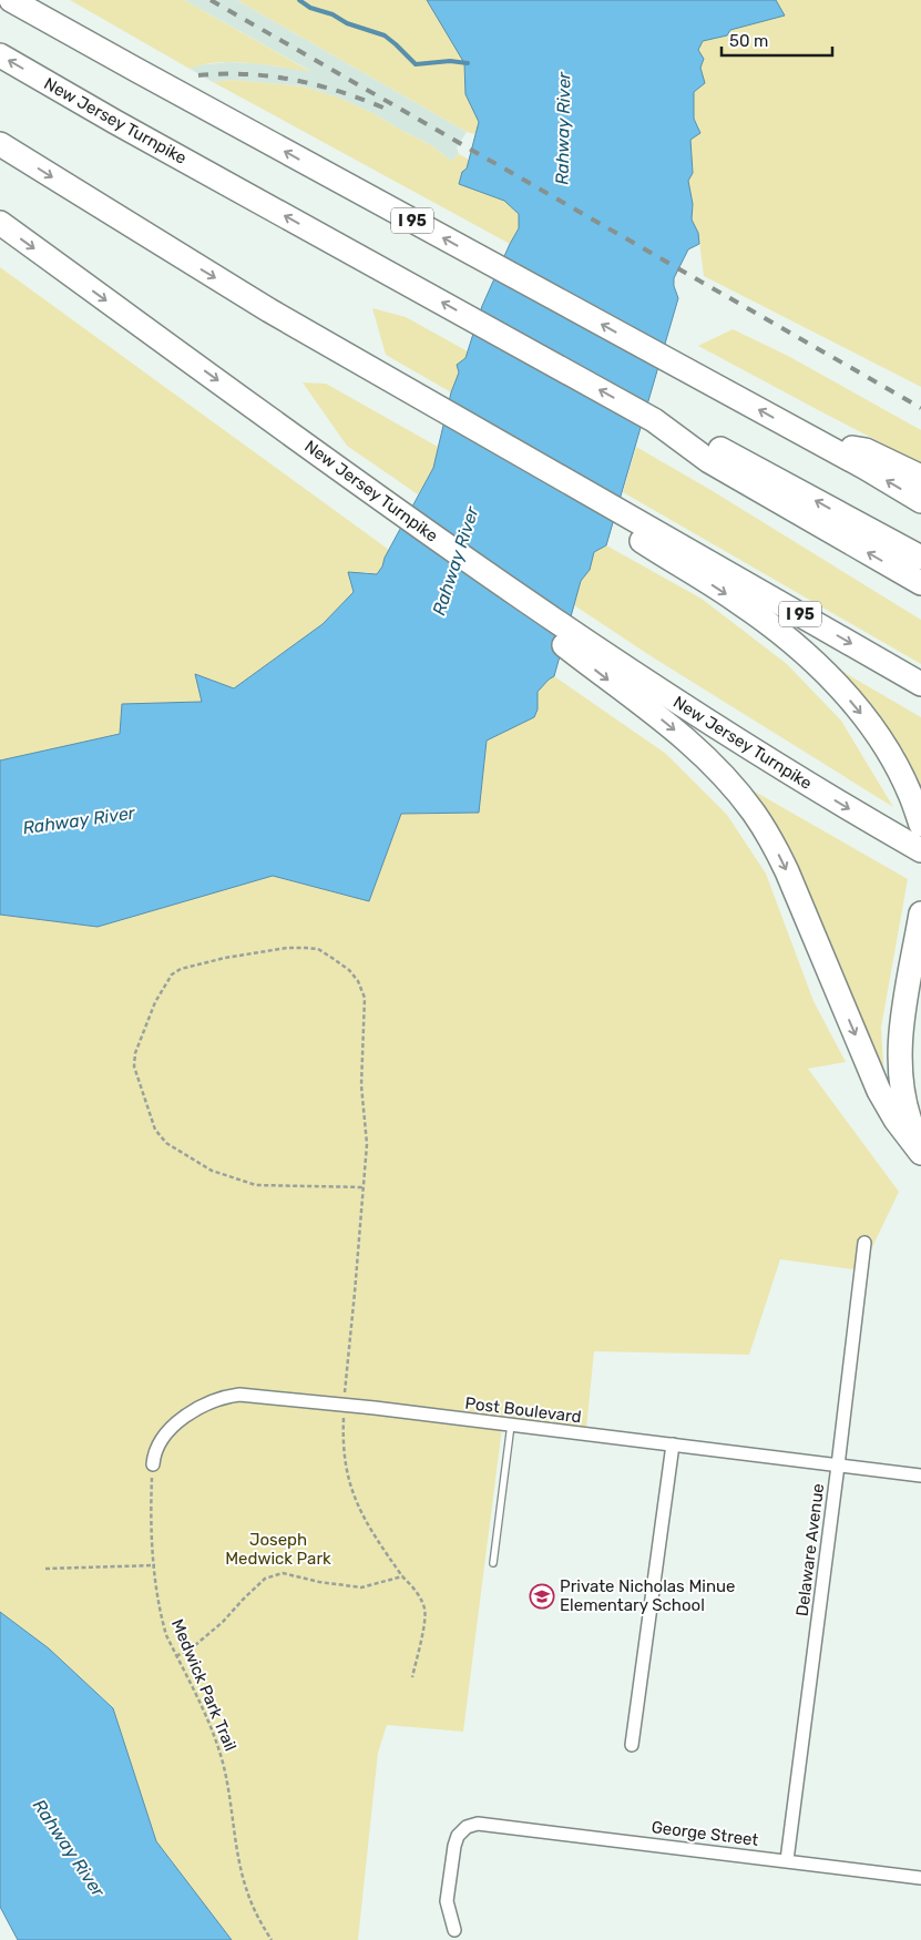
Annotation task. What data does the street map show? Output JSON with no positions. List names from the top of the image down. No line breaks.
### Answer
{"streets":{"highway":["New Jersey Turnpike","I 95"],"street":["Post Boulevard","Delaware Avenue","George Street"],"path":["Medwick Park Trail"]},"crossings":[["Post Boulevard","Delaware Avenue"],["Post Boulevard","Medwick Park Trail"],["Delaware Avenue","George Street"]],"water":["Rahway River"],"parks":["Joseph Medwick Park"],"places":{"school or university":["Private Nicholas Minue Elementary School"]},"scale_bar":"50 m"}
